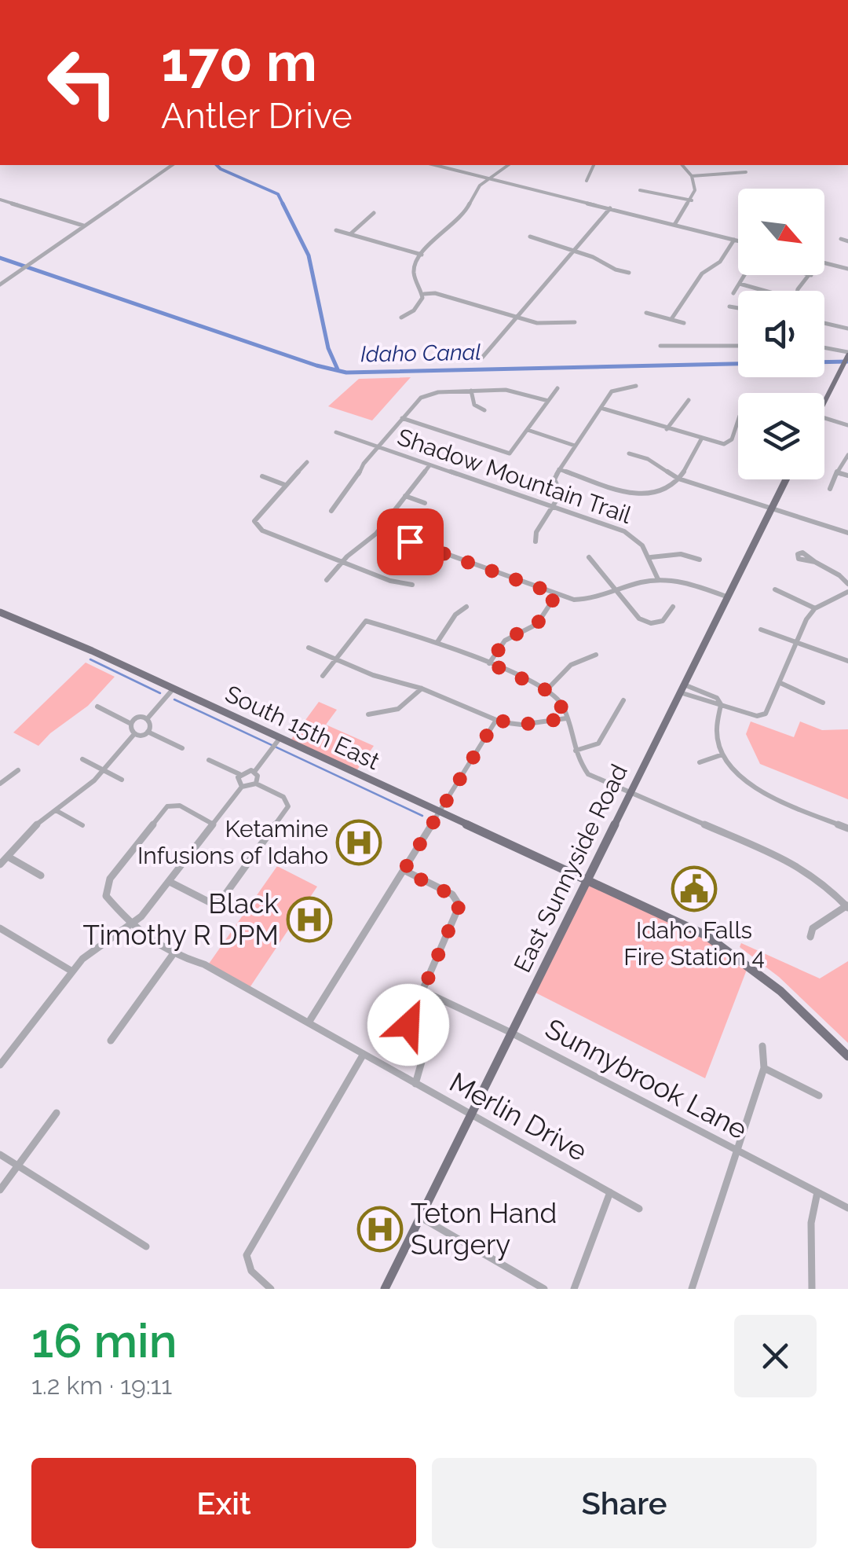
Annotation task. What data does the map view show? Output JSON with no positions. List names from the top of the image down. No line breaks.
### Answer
{"streets":{"main road":["South 15th East","East Sunnyside Road"],"street":["Shadow Mountain Trail","Sunnybrook Lane","Merlin Drive"]},"crossings":[["South 15th East","East Sunnyside Road"],["East Sunnyside Road","Sunnybrook Lane"],["East Sunnyside Road","Merlin Drive"]],"water":["Idaho Canal"],"places":{"hospital":["Ketamine Infusions of Idaho","Black Timothy R DPM","Teton Hand Surgery"],"public building":["Idaho Falls Fire Station 4"]},"north":"bottom right","page":{"turn":["170 m","Antler Drive"],"heading":["16 min","1.2 km · 19:11"],"buttons":["Exit","Share"]}}
